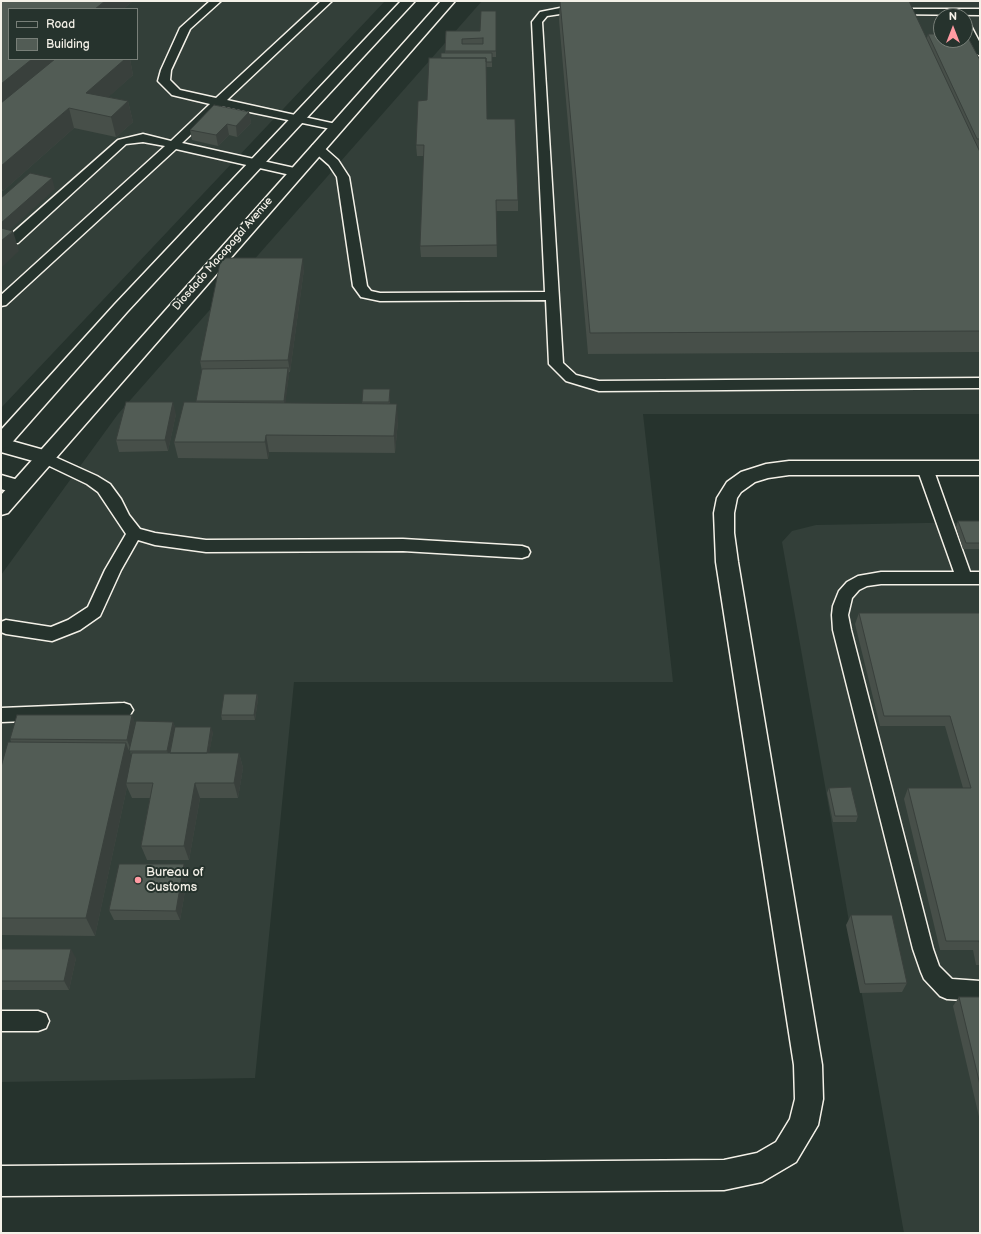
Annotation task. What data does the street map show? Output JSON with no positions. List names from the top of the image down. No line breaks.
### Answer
{"streets":{"main road":["Diosdado Macapagal Avenue"]},"places":["Bureau of Customs"],"legend":["Road","Building"],"north":"top"}
